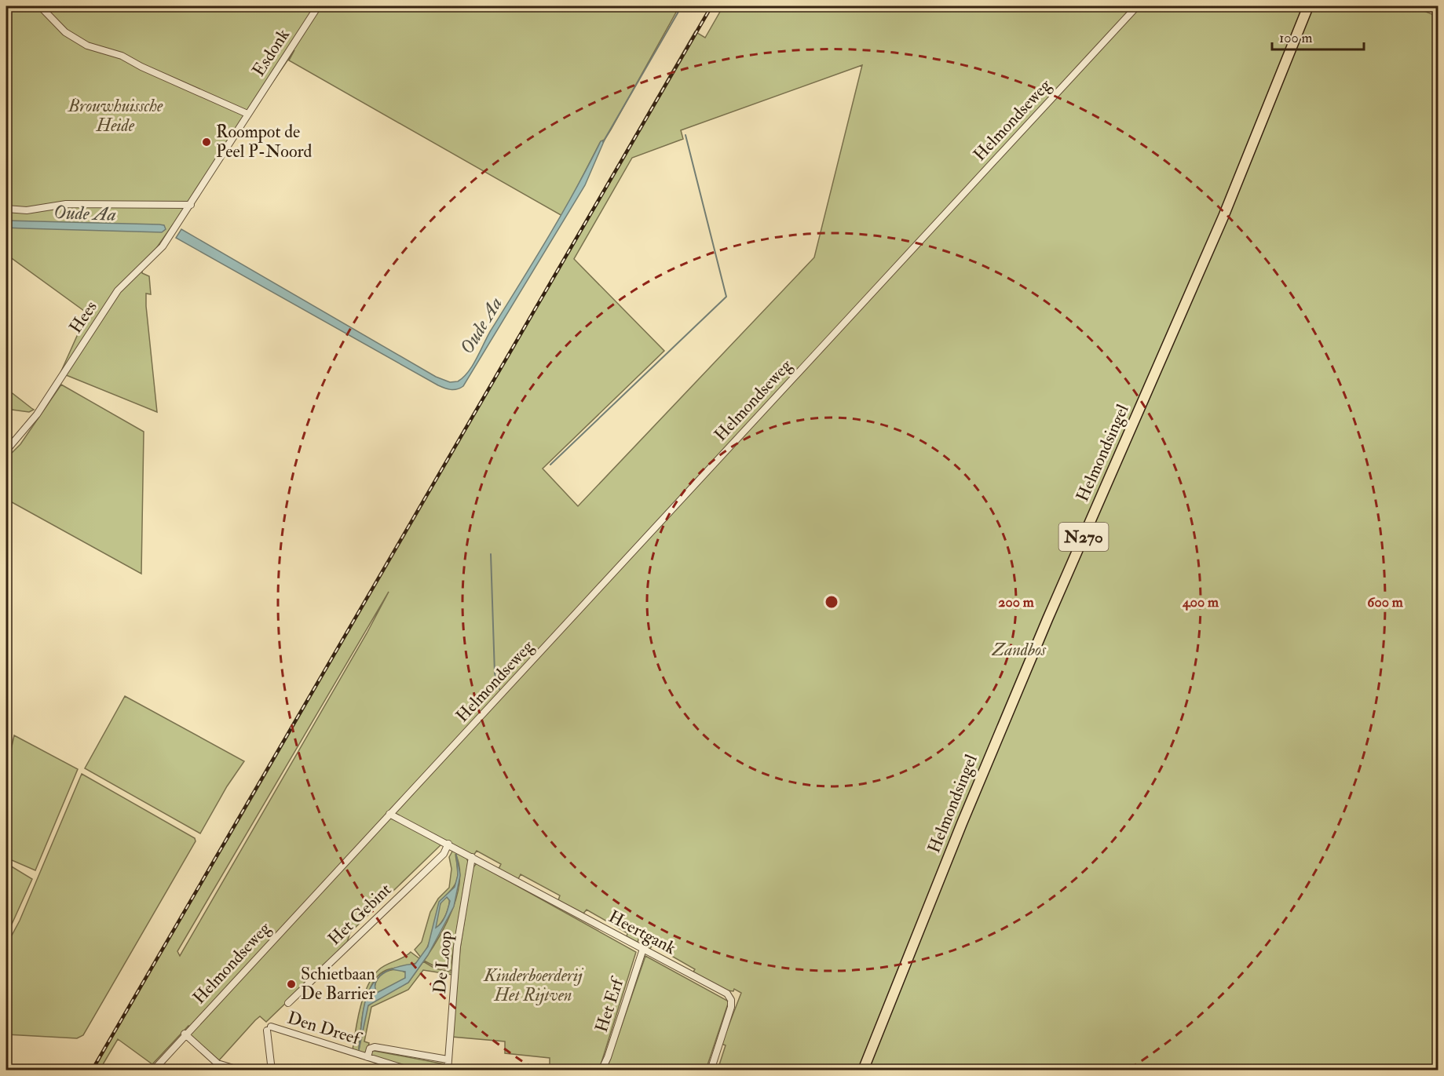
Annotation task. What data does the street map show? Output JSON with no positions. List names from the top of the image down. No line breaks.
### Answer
{"streets":{"main road":["Helmondsingel","N270"],"street":["Esdonk","Helmondseweg","Hees","Het Gebint","Heertgank","De Loop","Het Erf","Den Dreef"]},"crossings":[["Esdonk","Hees"],["Heertgank","De Loop"],["Heertgank","Het Erf"],["De Loop","Den Dreef"]],"water":["Oude Aa"],"parks":["Brouwhuissche Heide","Zandbos","Kinderboerderij Het Rijtven"],"places":["Roompot de Peel P-Noord","Schietbaan De Barrier"],"scale_bar":"100 m","rings":["200 m","400 m","600 m"]}
